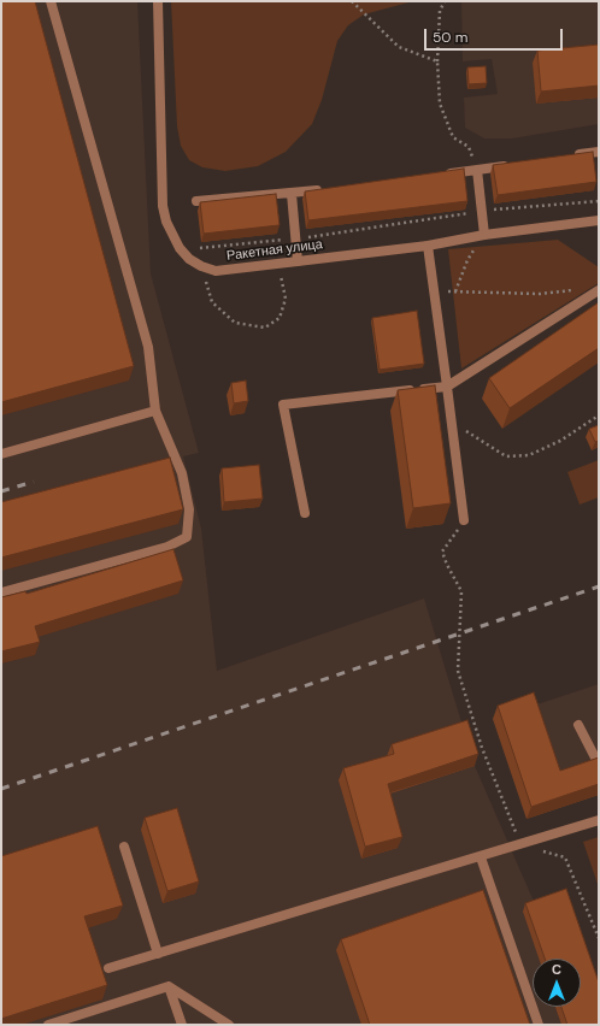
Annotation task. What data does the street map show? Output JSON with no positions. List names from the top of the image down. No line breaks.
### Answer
{"streets":{"street":["Ракетная улица"]},"scale_bar":"50 m","north":"top"}
